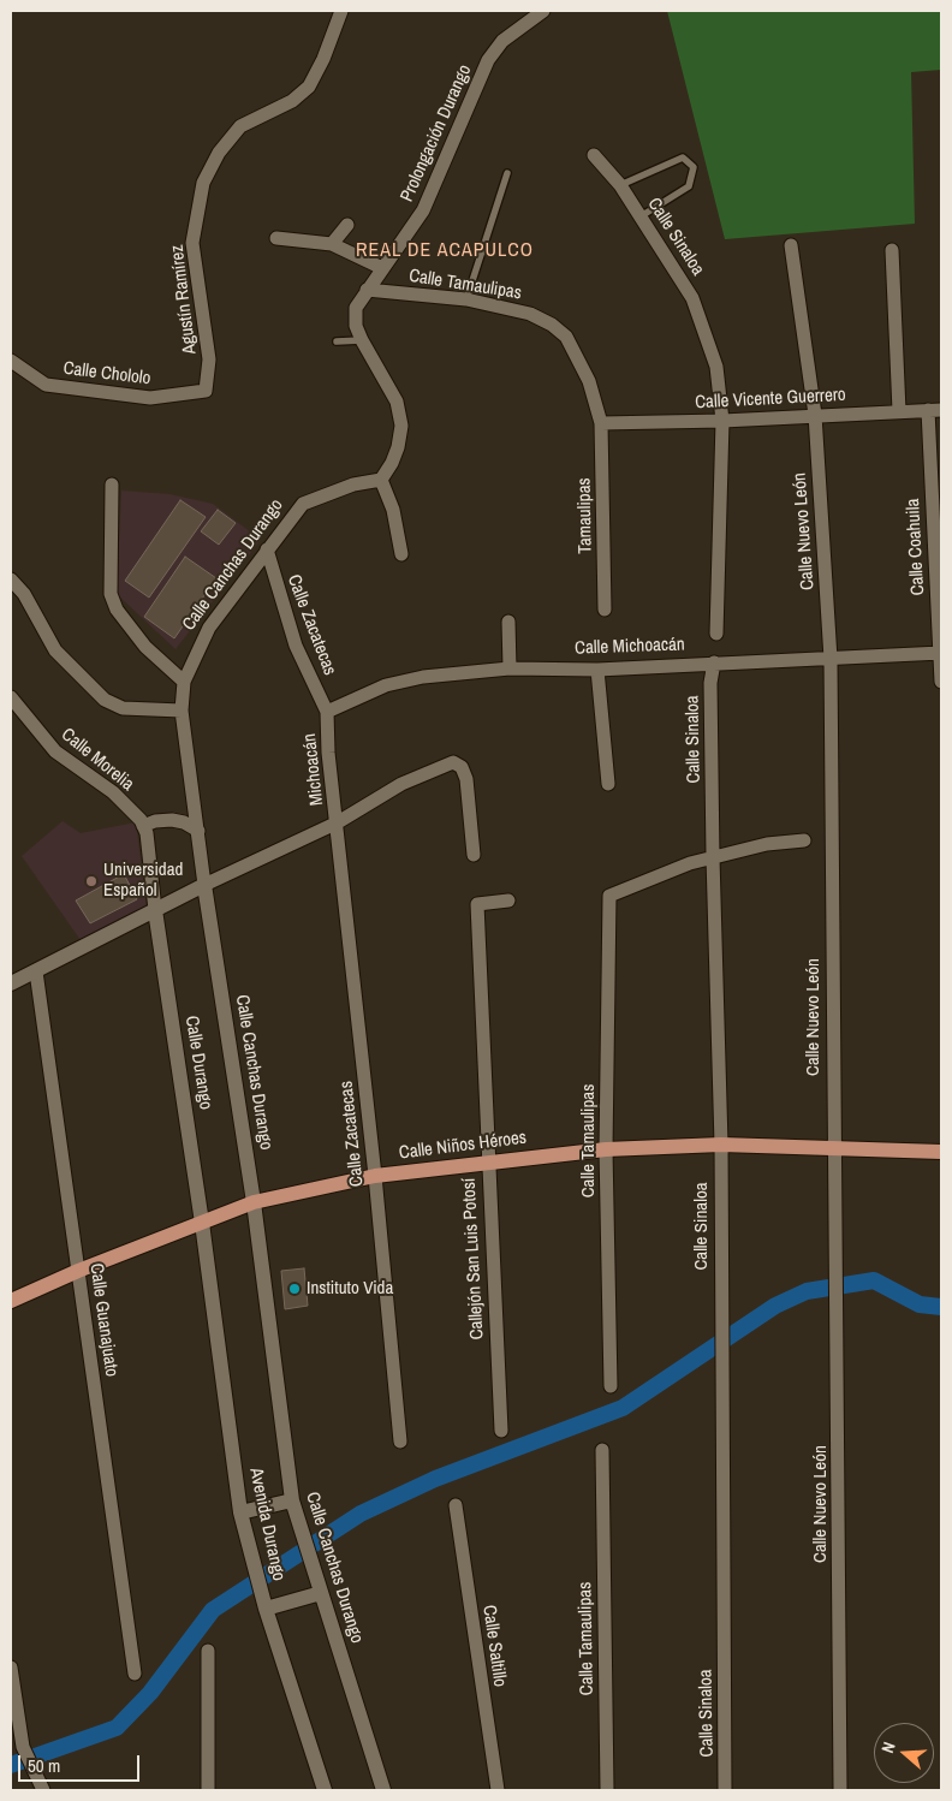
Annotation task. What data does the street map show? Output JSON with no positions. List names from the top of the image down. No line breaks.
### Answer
{"streets":{"main road":["Calle Canchas Durango","Calle Durango","Calle Niños Héroes","Avenida Durango"],"street":["Prolongación Durango","Calle Sinaloa","Calle Tamaulipas","Agustín Ramírez","Calle Chololo","Calle Vicente Guerrero","Tamaulipas","Calle Nuevo León","Calle Coahuila","Calle Zacatecas","Calle Michoacán","Calle Morelia","Michoacán","Callejón San Luis Potosí","Calle Guanajuato","Calle Saltillo"]},"crossings":[["Prolongación Durango","Calle Tamaulipas"],["Prolongación Durango","Calle Canchas Durango"],["Calle Sinaloa","Calle Tamaulipas"],["Calle Sinaloa","Calle Vicente Guerrero"],["Calle Sinaloa","Calle Michoacán"],["Calle Sinaloa","Calle Niños Héroes"],["Calle Tamaulipas","Calle Vicente Guerrero"],["Calle Tamaulipas","Tamaulipas"],["Calle Tamaulipas","Calle Niños Héroes"],["Agustín Ramírez","Calle Chololo"],["Calle Vicente Guerrero","Tamaulipas"],["Calle Vicente Guerrero","Calle Nuevo León"],["Calle Vicente Guerrero","Calle Coahuila"],["Calle Nuevo León","Calle Michoacán"],["Calle Nuevo León","Calle Niños Héroes"],["Calle Coahuila","Calle Michoacán"],["Calle Canchas Durango","Calle Zacatecas"],["Calle Canchas Durango","Calle Niños Héroes"],["Calle Zacatecas","Calle Michoacán"],["Calle Zacatecas","Michoacán"],["Calle Zacatecas","Calle Niños Héroes"],["Calle Michoacán","Michoacán"],["Calle Durango","Calle Niños Héroes"],["Calle Durango","Avenida Durango"],["Calle Niños Héroes","Callejón San Luis Potosí"],["Calle Niños Héroes","Calle Guanajuato"],["Calle Niños Héroes","Avenida Durango"]],"districts":["REAL DE ACAPULCO"],"places":["Universidad Español","Instituto Vida"],"scale_bar":"50 m","north":"left"}
